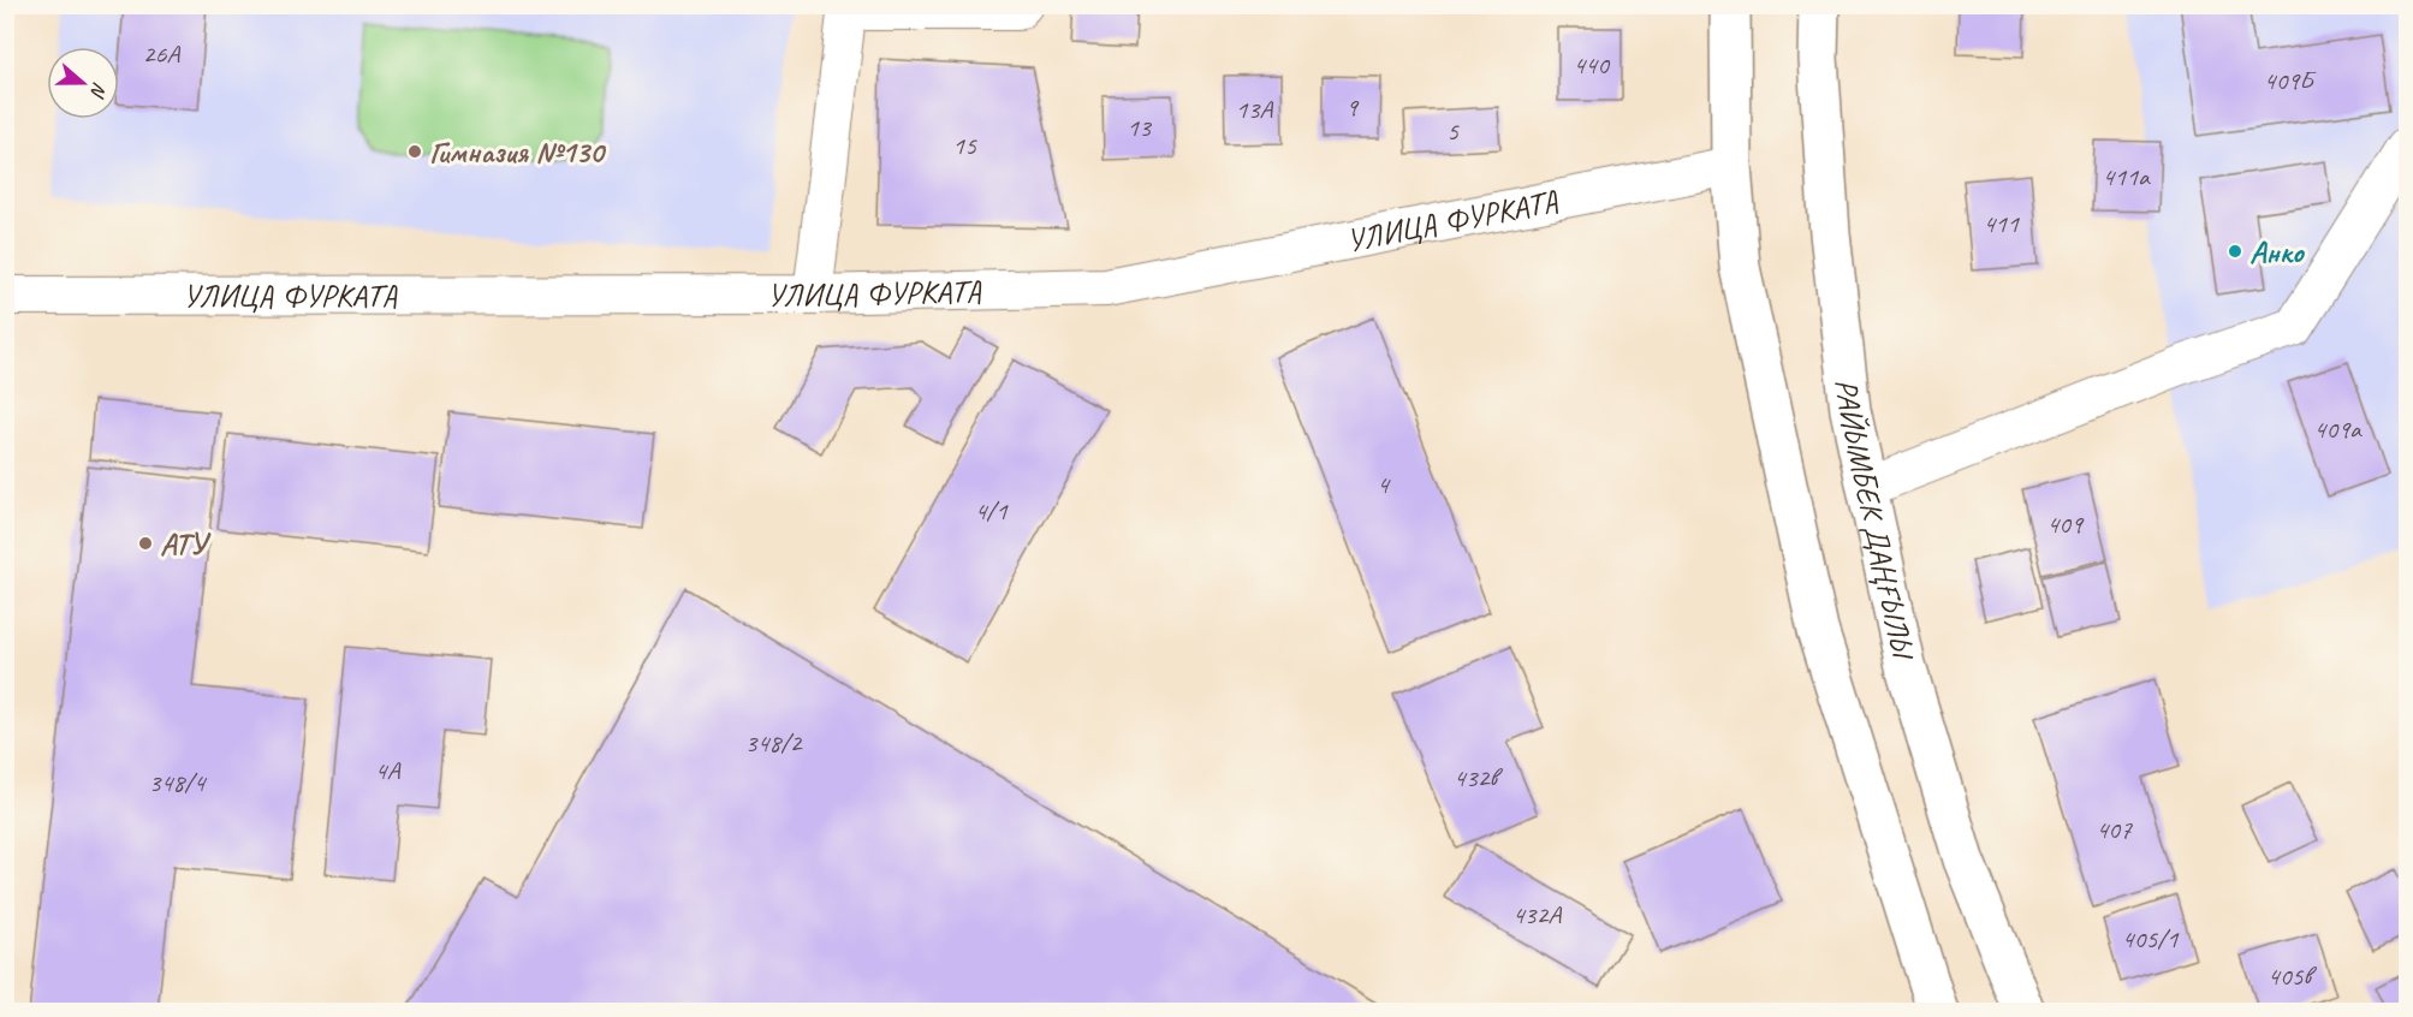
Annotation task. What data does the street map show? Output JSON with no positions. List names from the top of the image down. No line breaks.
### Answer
{"streets":{"main road":["РАЙЫМБЕК ДАҢҒЫЛЫ"],"street":["УЛИЦА ФУРКАТА"]},"places":["Гимназия №130","Анко","АТУ"],"house_numbers":["26А","440","409Б","9","13А","13","5","15","411а","411","409а","4","4/1","409","348/2","4А","432в","348/4","407","432А","405/1","405в"],"north":"right"}
